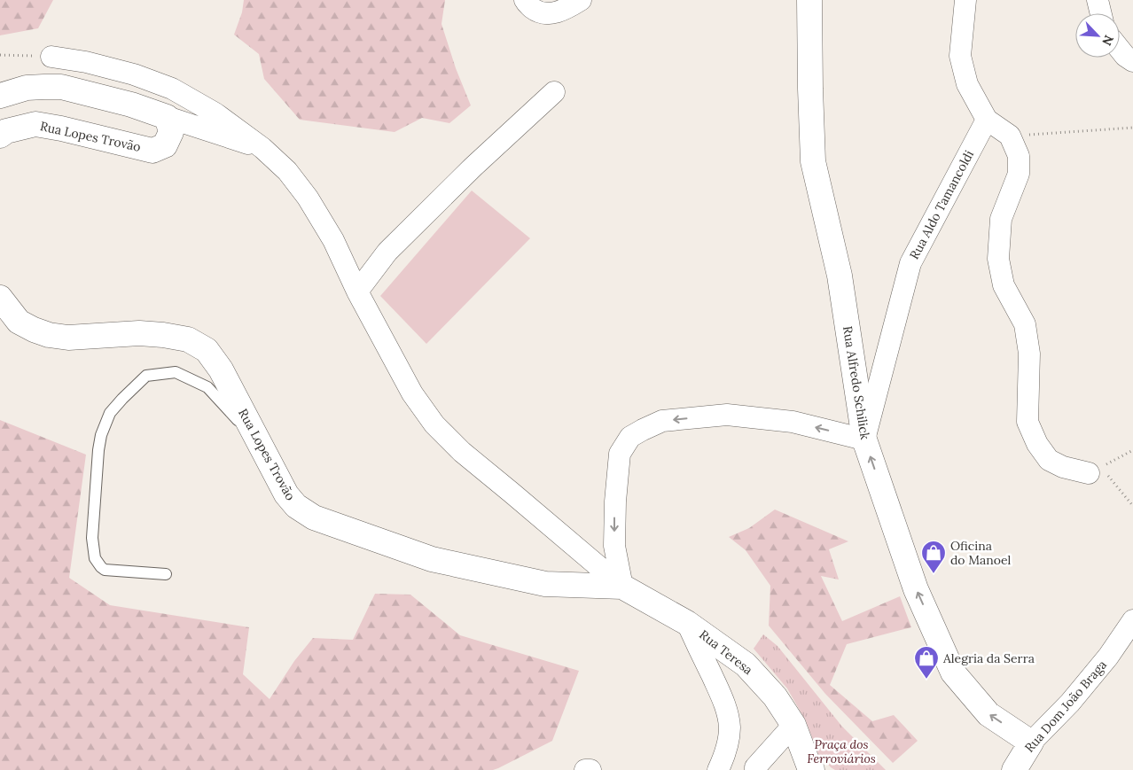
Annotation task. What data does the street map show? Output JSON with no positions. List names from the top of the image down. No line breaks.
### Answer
{"streets":{"main road":["Rua Lopes Trovão","Rua Alfredo Schilick","Rua Teresa","Rua Dom João Braga"],"street":["Rua Aldo Tamancoldi"]},"crossings":[["Rua Lopes Trovão","Rua Teresa"],["Rua Aldo Tamancoldi","Rua Alfredo Schilick"],["Rua Alfredo Schilick","Rua Dom João Braga"]],"one_way":["Rua Alfredo Schilick"],"parks":["Praça dos Ferroviários"],"places":{"shop":["Oficina do Manoel","Alegria da Serra"]},"north":"bottom right"}
